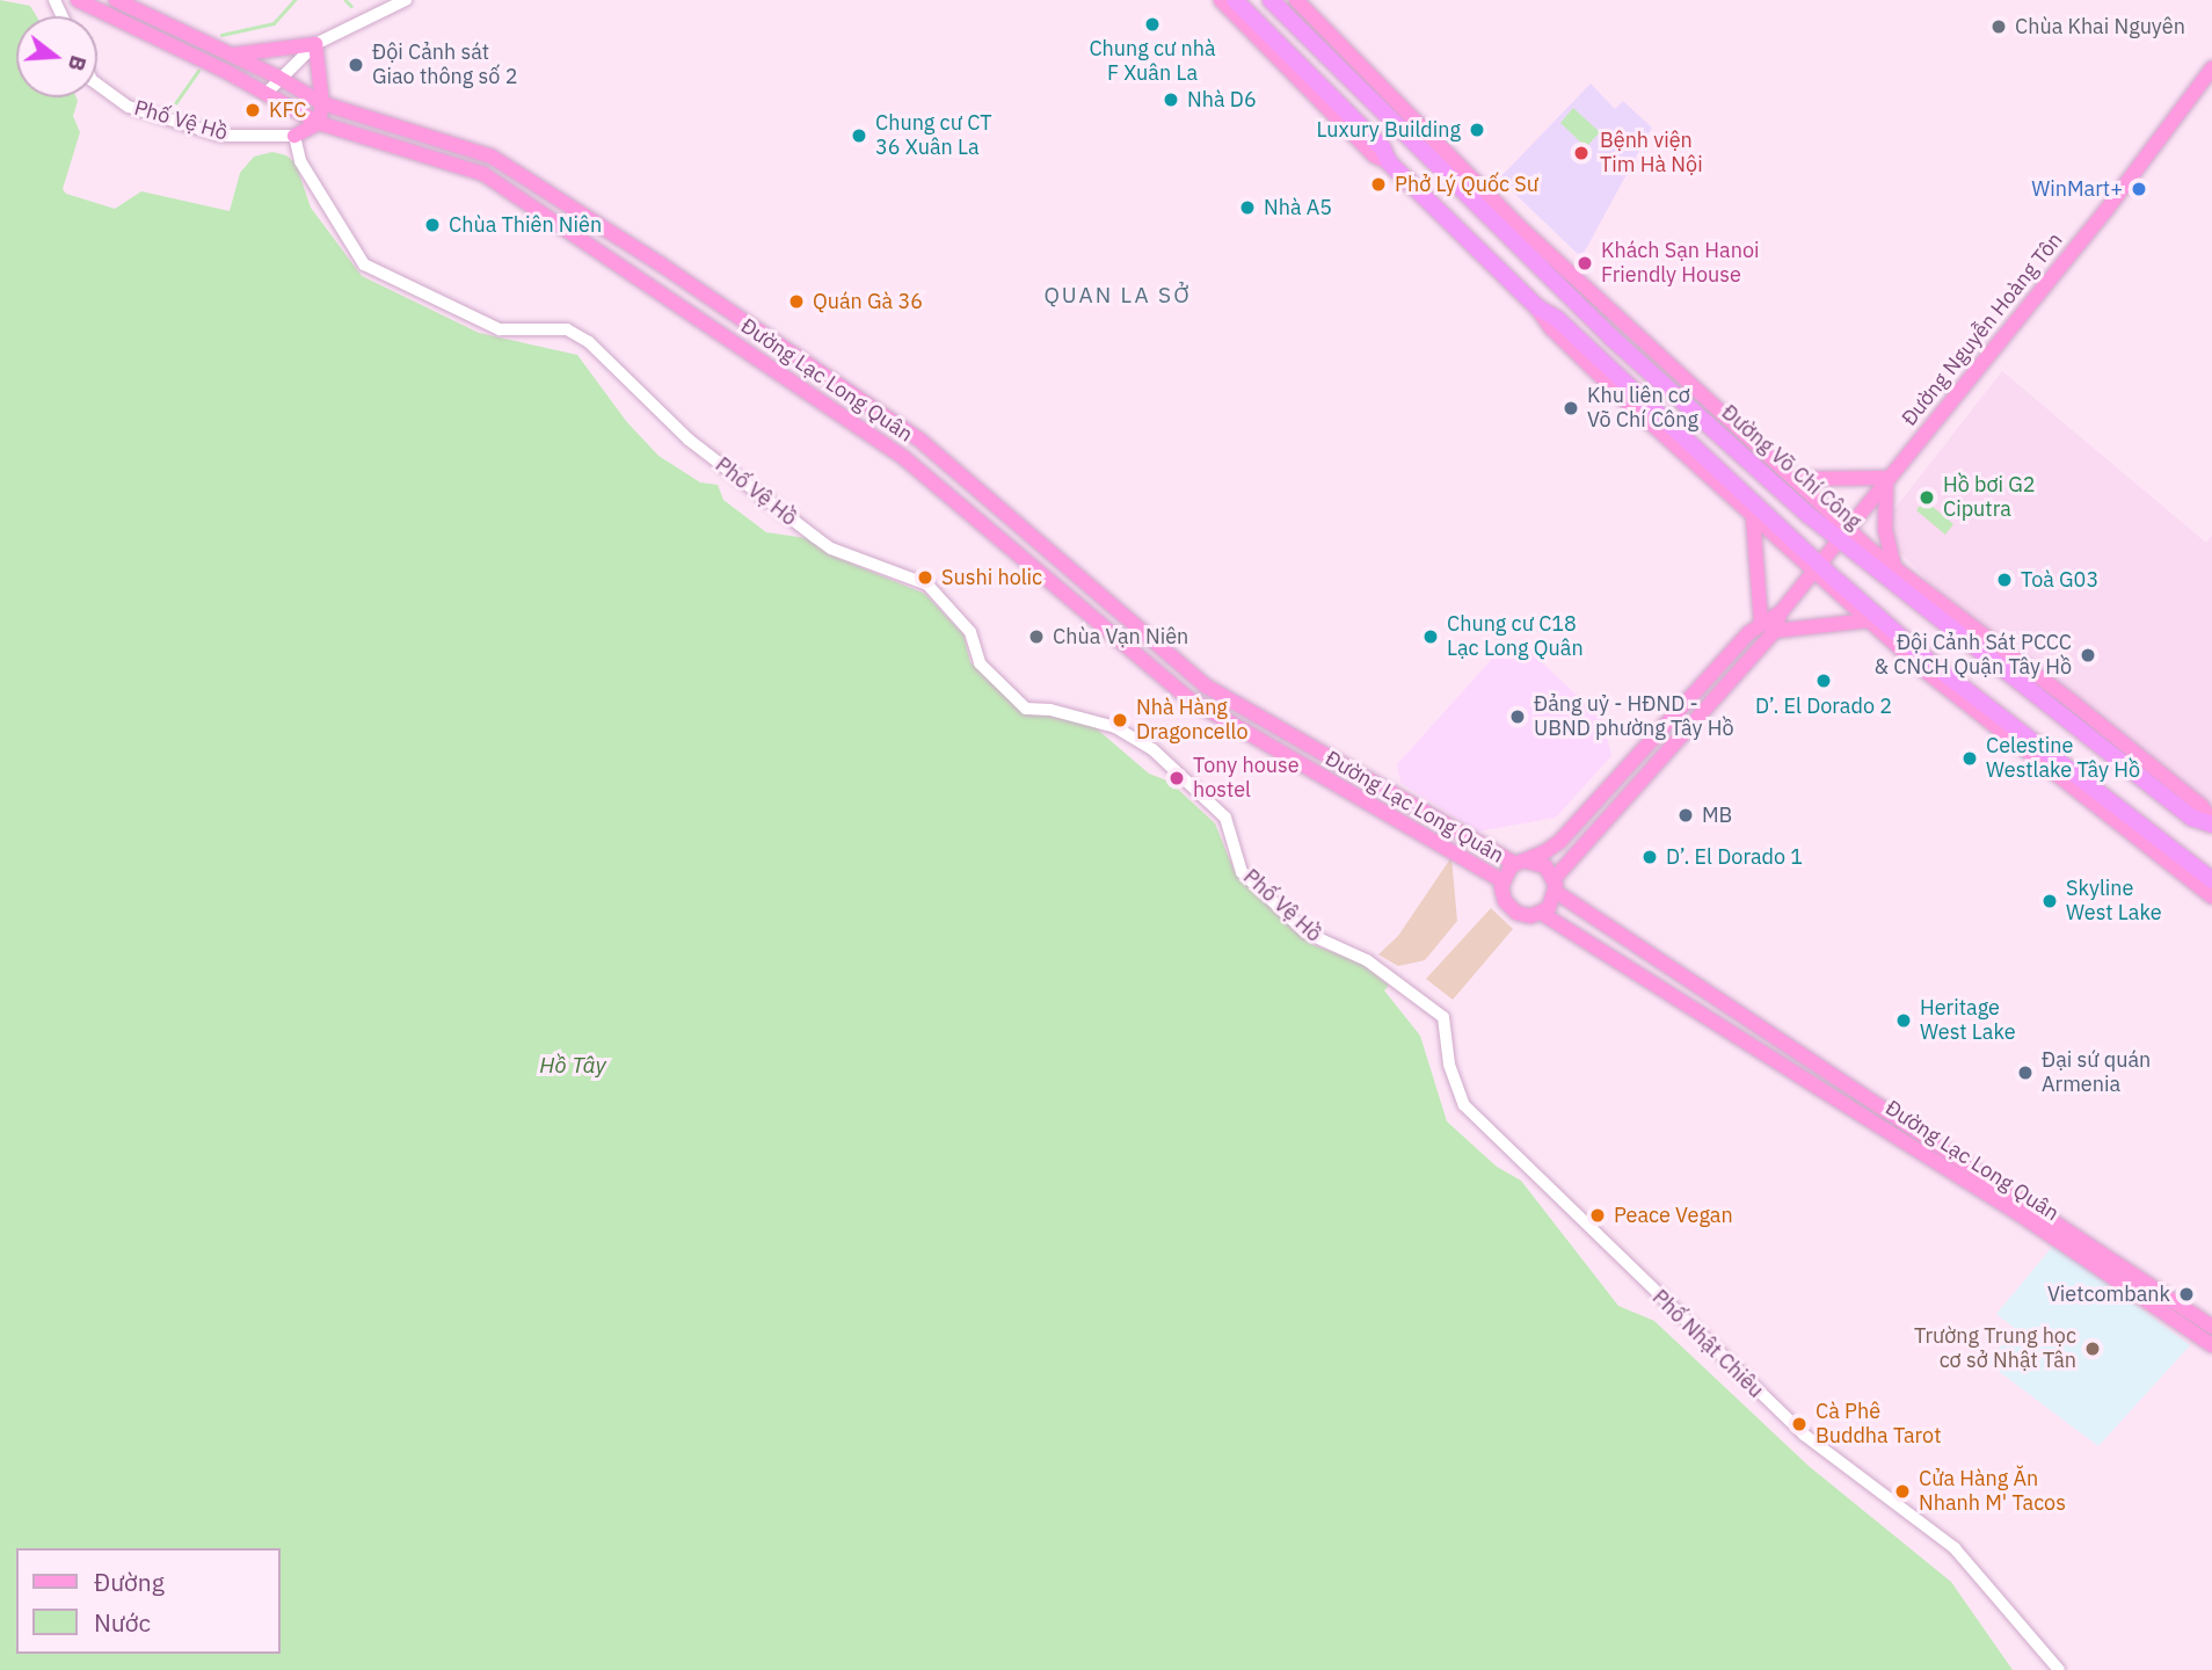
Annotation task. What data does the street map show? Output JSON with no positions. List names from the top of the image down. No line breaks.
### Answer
{"streets":{"highway":["Đường Võ Chí Công"],"main road":["Đường Nguyễn Hoàng Tôn","Đường Lạc Long Quân"],"street":["Phố Vệ Hồ","Phố Nhật Chiêu"]},"crossings":[["Phố Vệ Hồ","Phố Nhật Chiêu"],["Đường Nguyễn Hoàng Tôn","Đường Lạc Long Quân"],["Đường Nguyễn Hoàng Tôn","Đường Võ Chí Công"]],"districts":["QUAN LA SỞ"],"water":["Hồ Tây"],"places":["Chung cư nhà F Xuân La","Chùa Khai Nguyên","Đội Cảnh sát Giao thông số 2","Nhà D6","KFC","Luxury Building","Chung cư CT 36 Xuân La","Bệnh viện Tim Hà Nội","Phở Lý Quốc Sư","WinMart+","Nhà A5","Chùa Thiên Niên","Khách Sạn Hanoi Friendly House","Quán Gà 36","Khu liên cơ Võ Chí Công","Hồ bơi G2 Ciputra","Sushi holic","Toà G03","Chùa Vạn Niên","Chung cư C18 Lạc Long Quân","Đội Cảnh Sát PCCC & CNCH Quận Tây Hồ","D’. El Dorado 2","Đảng uỷ - HĐND - UBND phường Tây Hồ","Nhà Hàng Dragoncello","Celestine Westlake Tây Hồ","Tony house hostel","MB","D’. El Dorado 1","Skyline West Lake","Heritage West Lake","Đại sứ quán Armenia","Peace Vegan","Vietcombank","Trường Trung học cơ sở Nhật Tân","Cà Phê Buddha Tarot","Cửa Hàng Ăn Nhanh M' Tacos"],"legend":["Đường","Nước"],"north":"right"}
